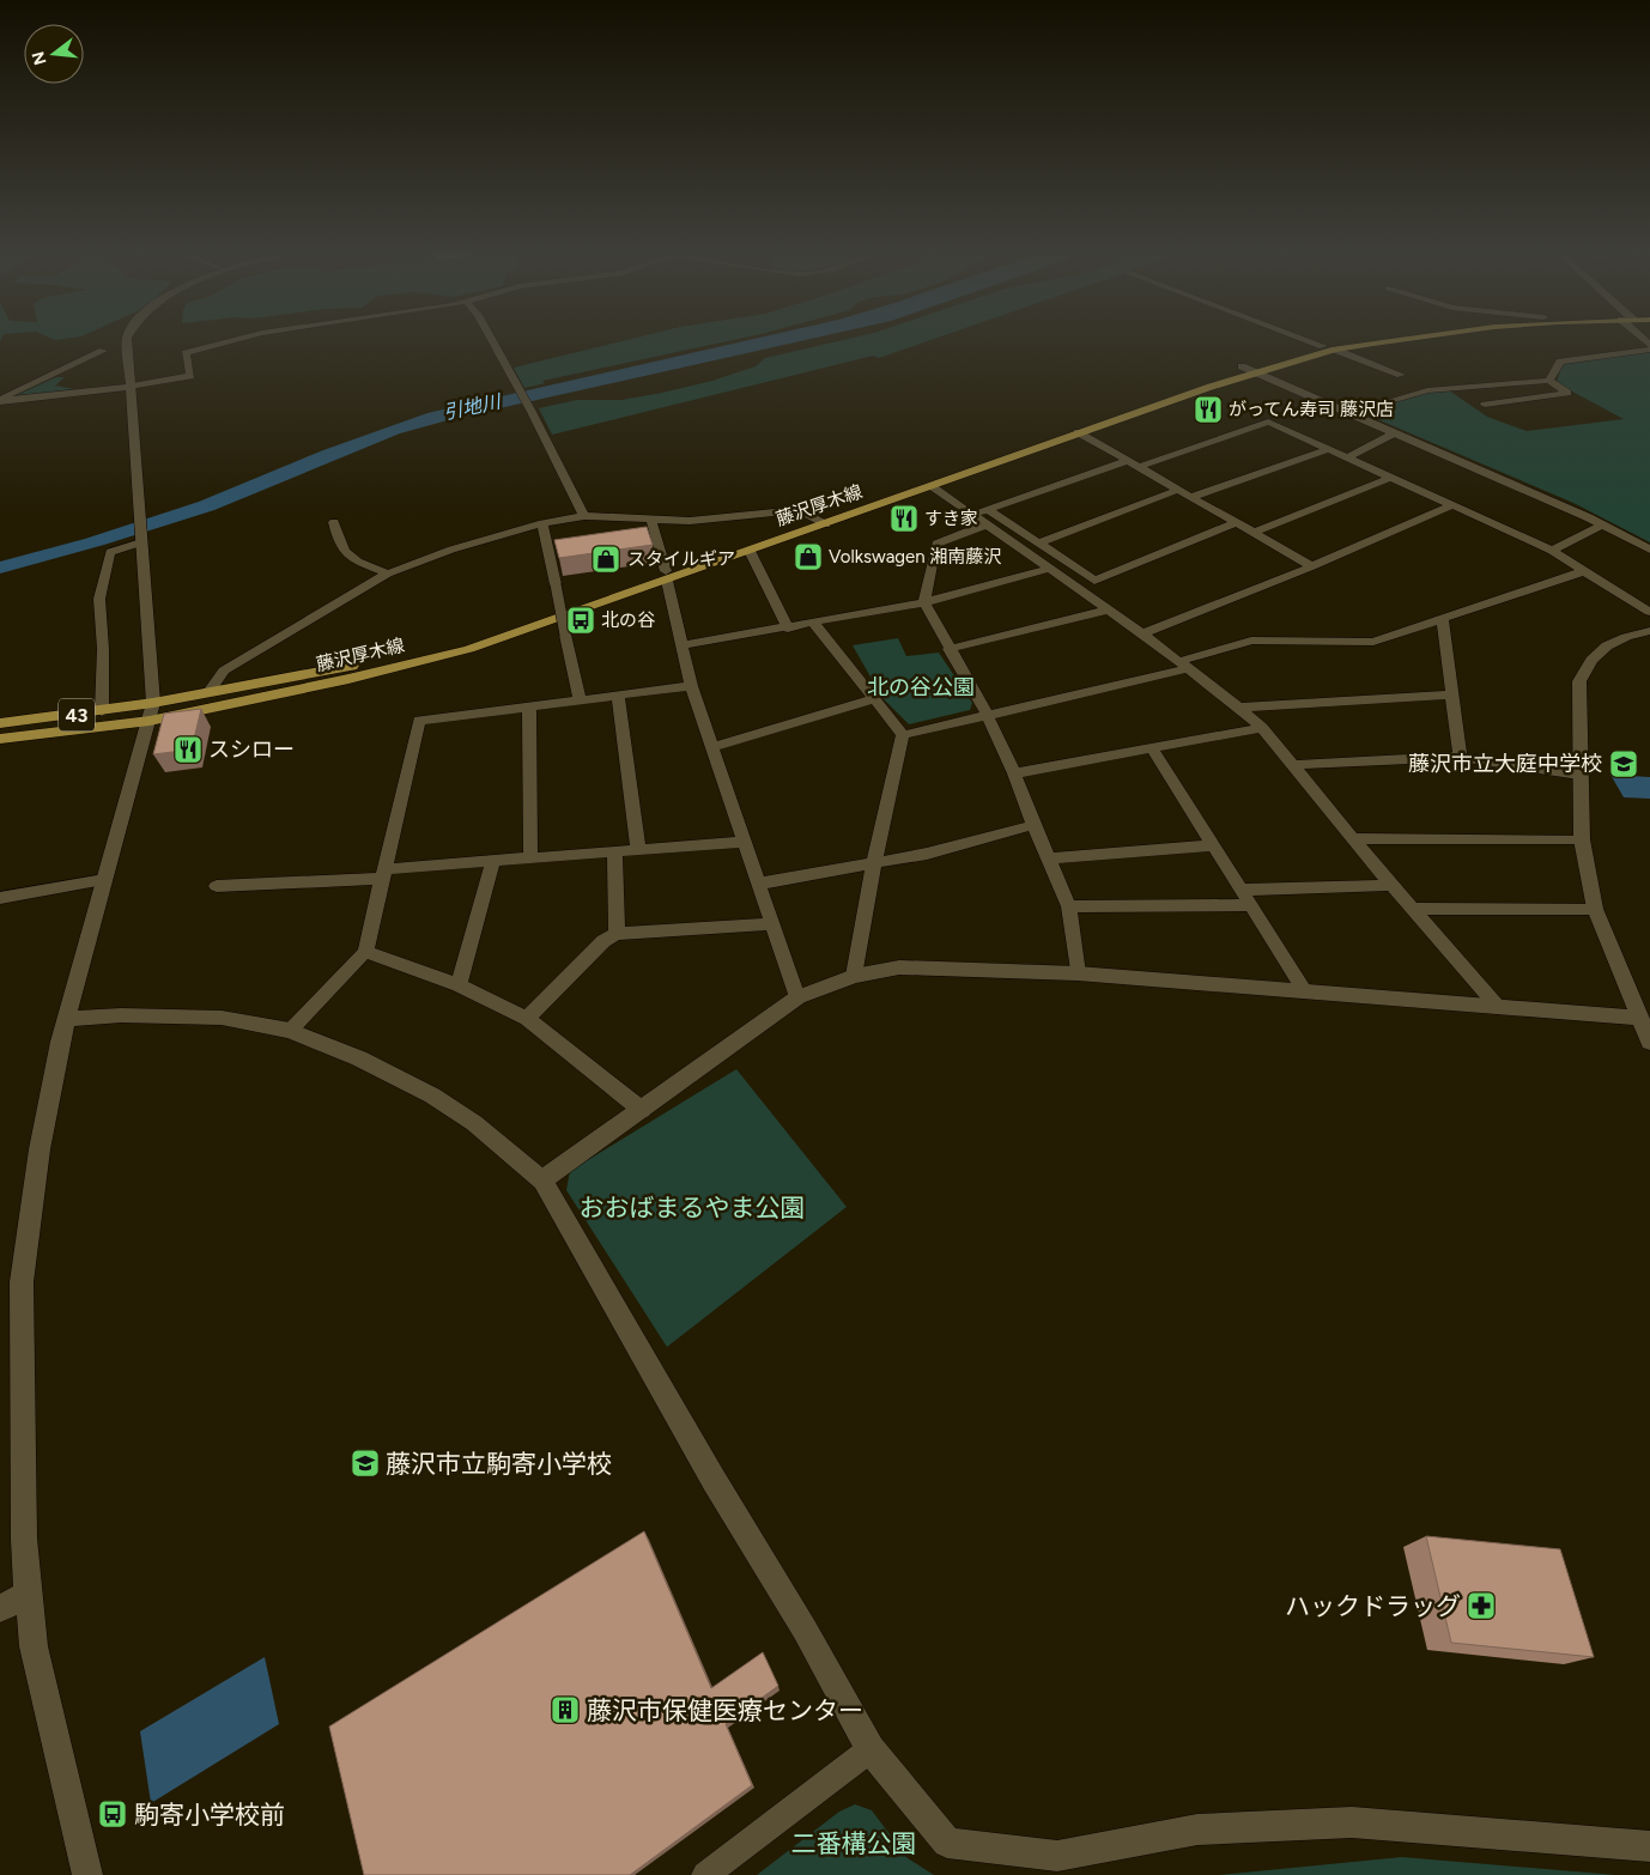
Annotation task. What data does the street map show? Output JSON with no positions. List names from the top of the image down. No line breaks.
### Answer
{"streets":{"main road":["藤沢厚木線","43"]},"water":["引地川"],"parks":["北の谷公園","おおばまるやま公園","二番構公園"],"places":{"restaurant":["がってん寿司 藤沢店","すき家","スシロー"],"shop":["Volkswagen 湘南藤沢","スタイルギア"],"bus stop":["北の谷","駒寄小学校前"],"school or university":["藤沢市立大庭中学校","藤沢市立駒寄小学校"],"pharmacy":["ハックドラッグ"],"building":["藤沢市保健医療センター"]},"north":"left"}
